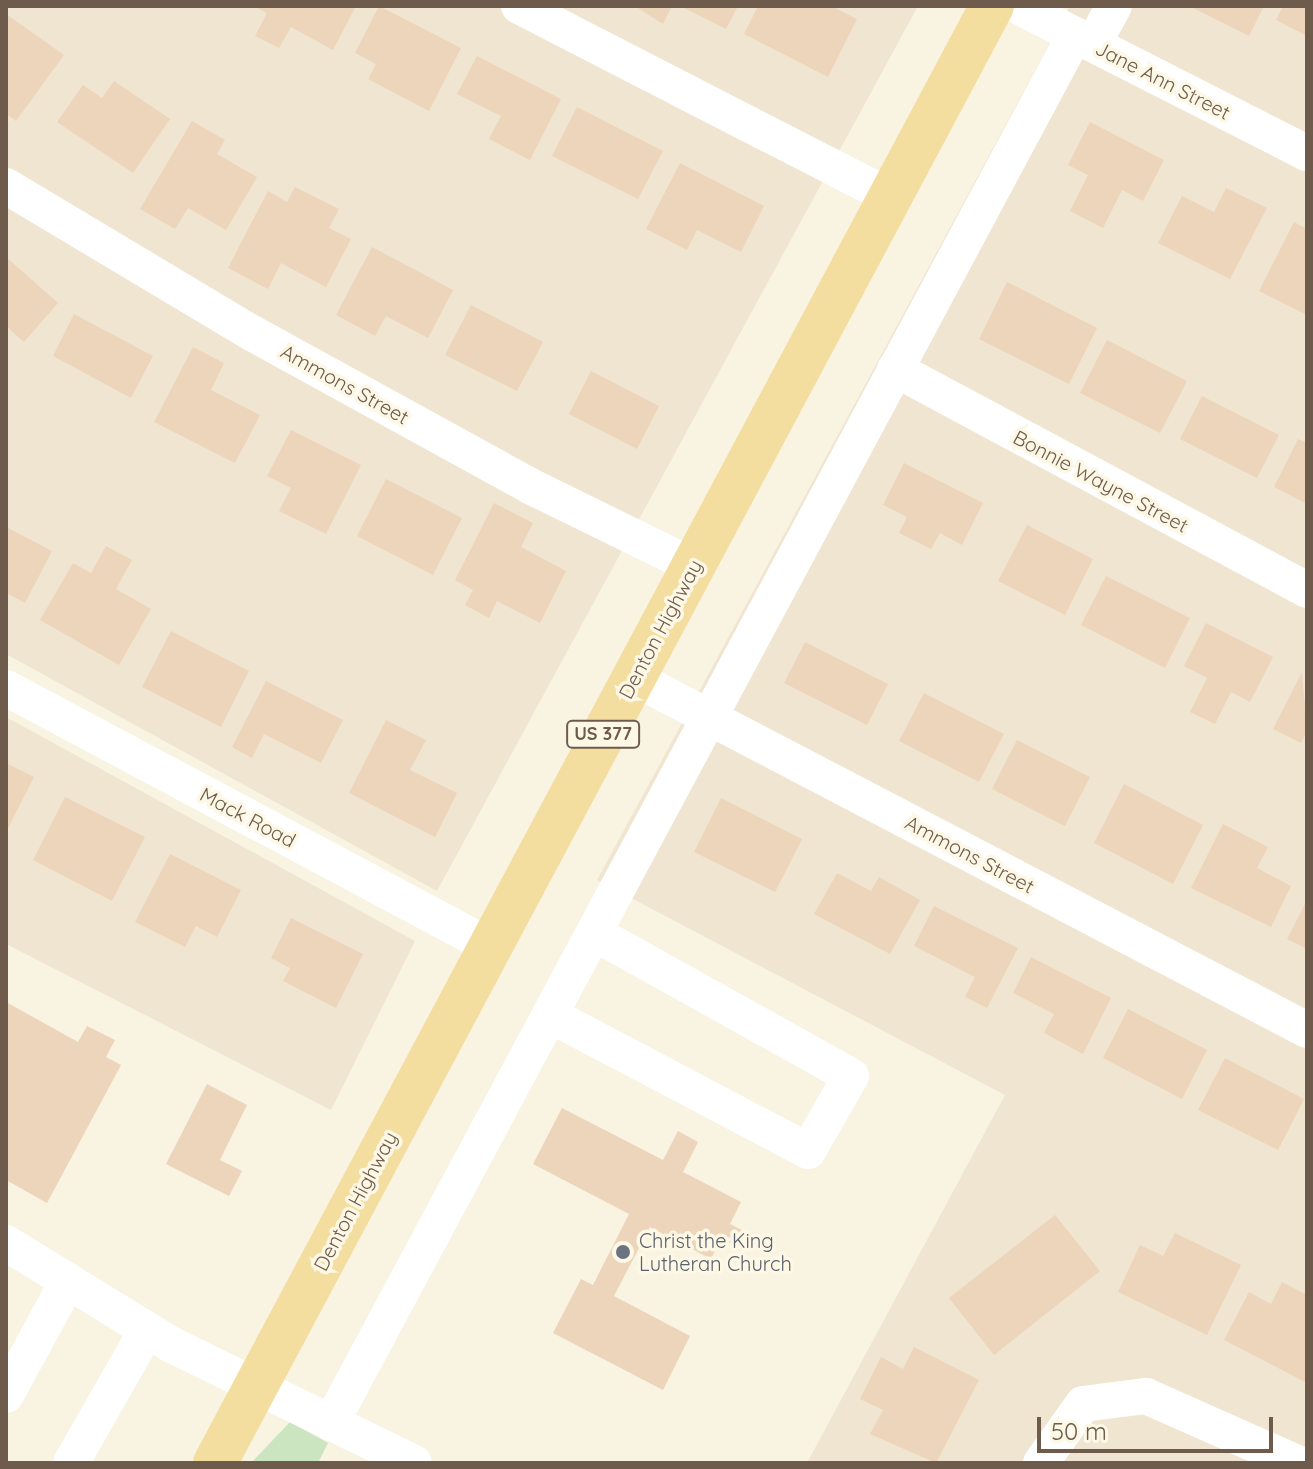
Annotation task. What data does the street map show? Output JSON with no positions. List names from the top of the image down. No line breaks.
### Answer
{"streets":{"main road":["Denton Highway","US 377"],"street":["Jane Ann Street","Ammons Street","Bonnie Wayne Street","Mack Road"]},"crossings":[["Ammons Street","Denton Highway"],["Denton Highway","Mack Road"]],"places":["Christ the King Lutheran Church"],"scale_bar":"50 m"}
